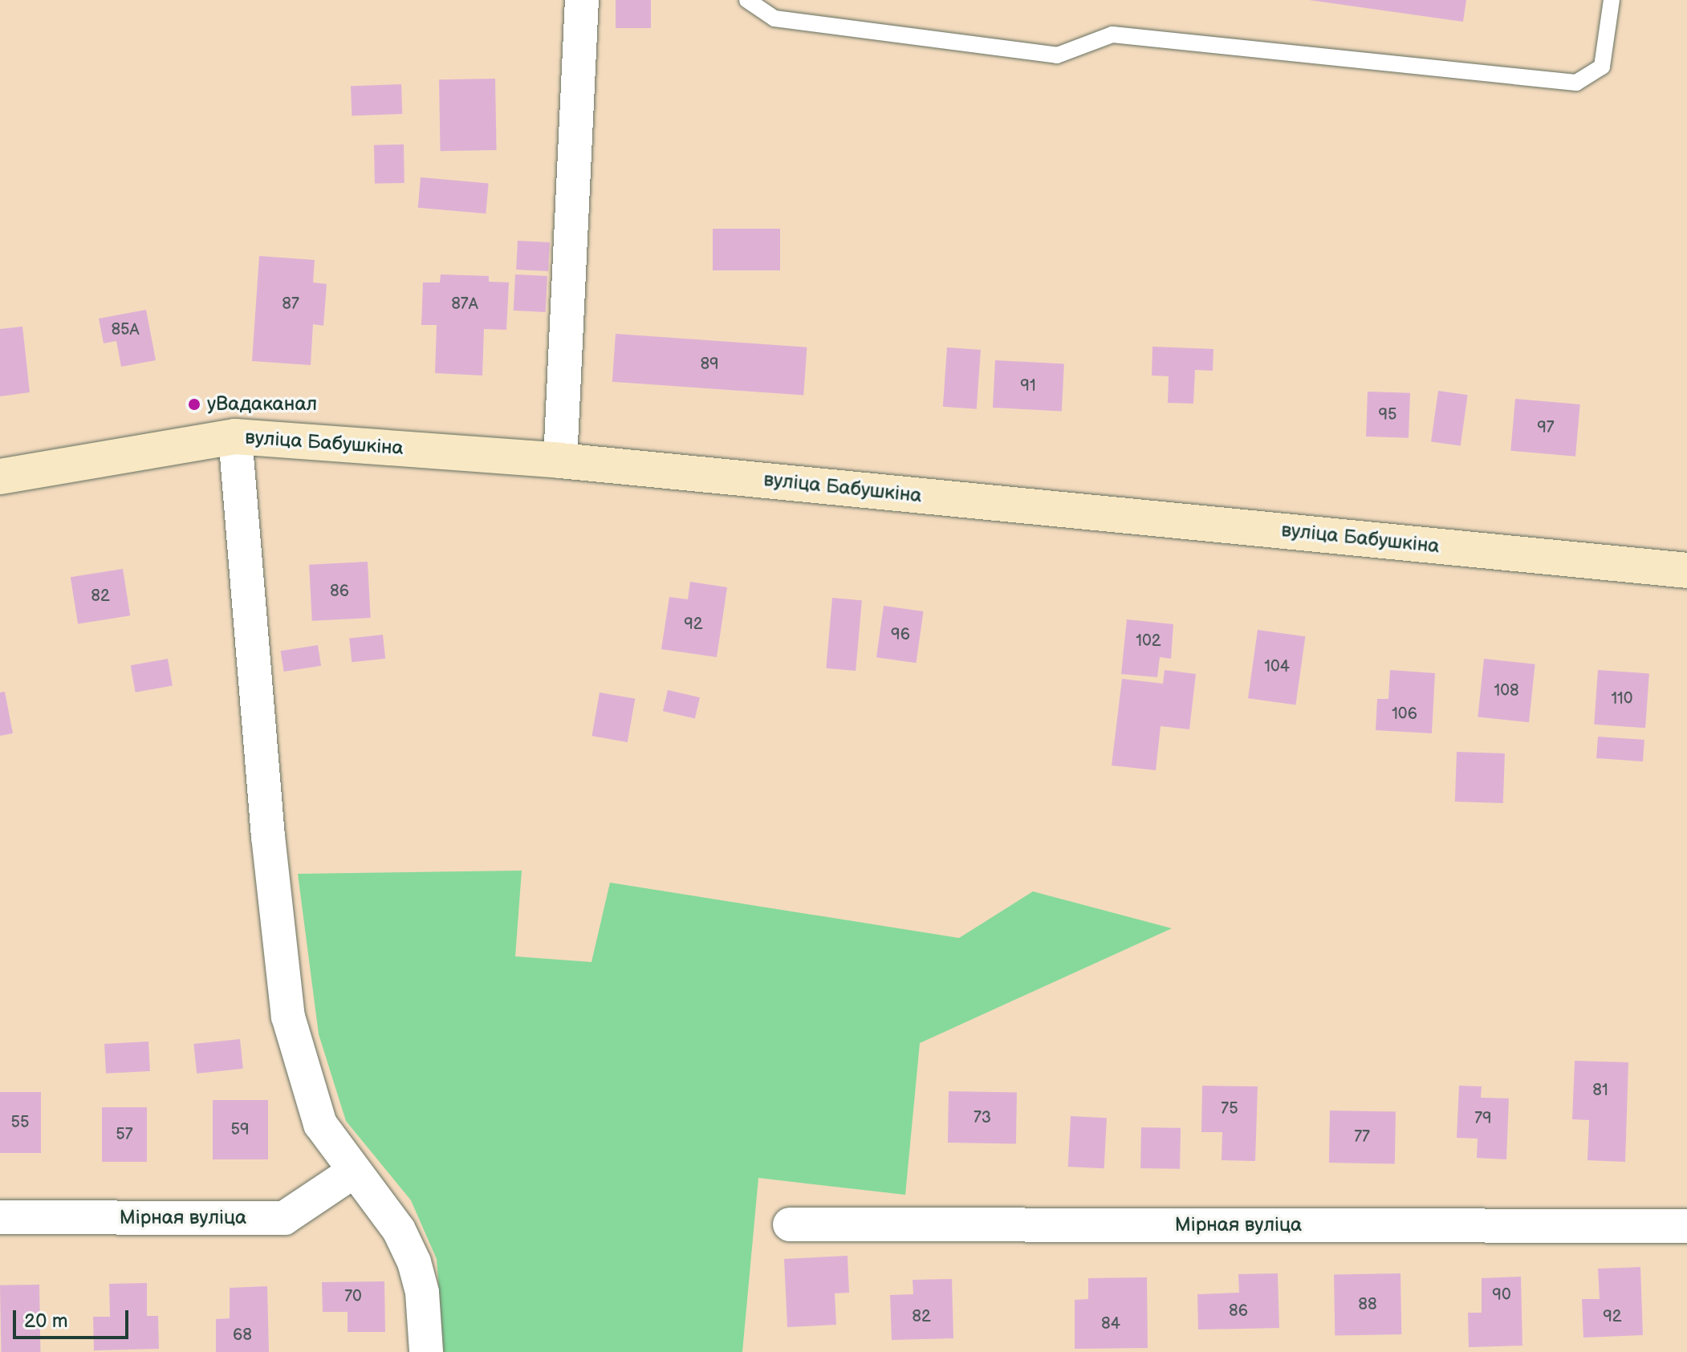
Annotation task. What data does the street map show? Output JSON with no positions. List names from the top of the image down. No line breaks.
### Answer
{"streets":{"street":["вуліца Бабушкіна","Мірная вуліца"]},"places":["уВадаканал"],"house_numbers":["87","87А","85А","89","91","95","97","86","82","92","96","102","104","108","110","106","81","75","73","79","55","59","57","77","90","70","88","86","82","92","84","68"],"scale_bar":"20 m"}
